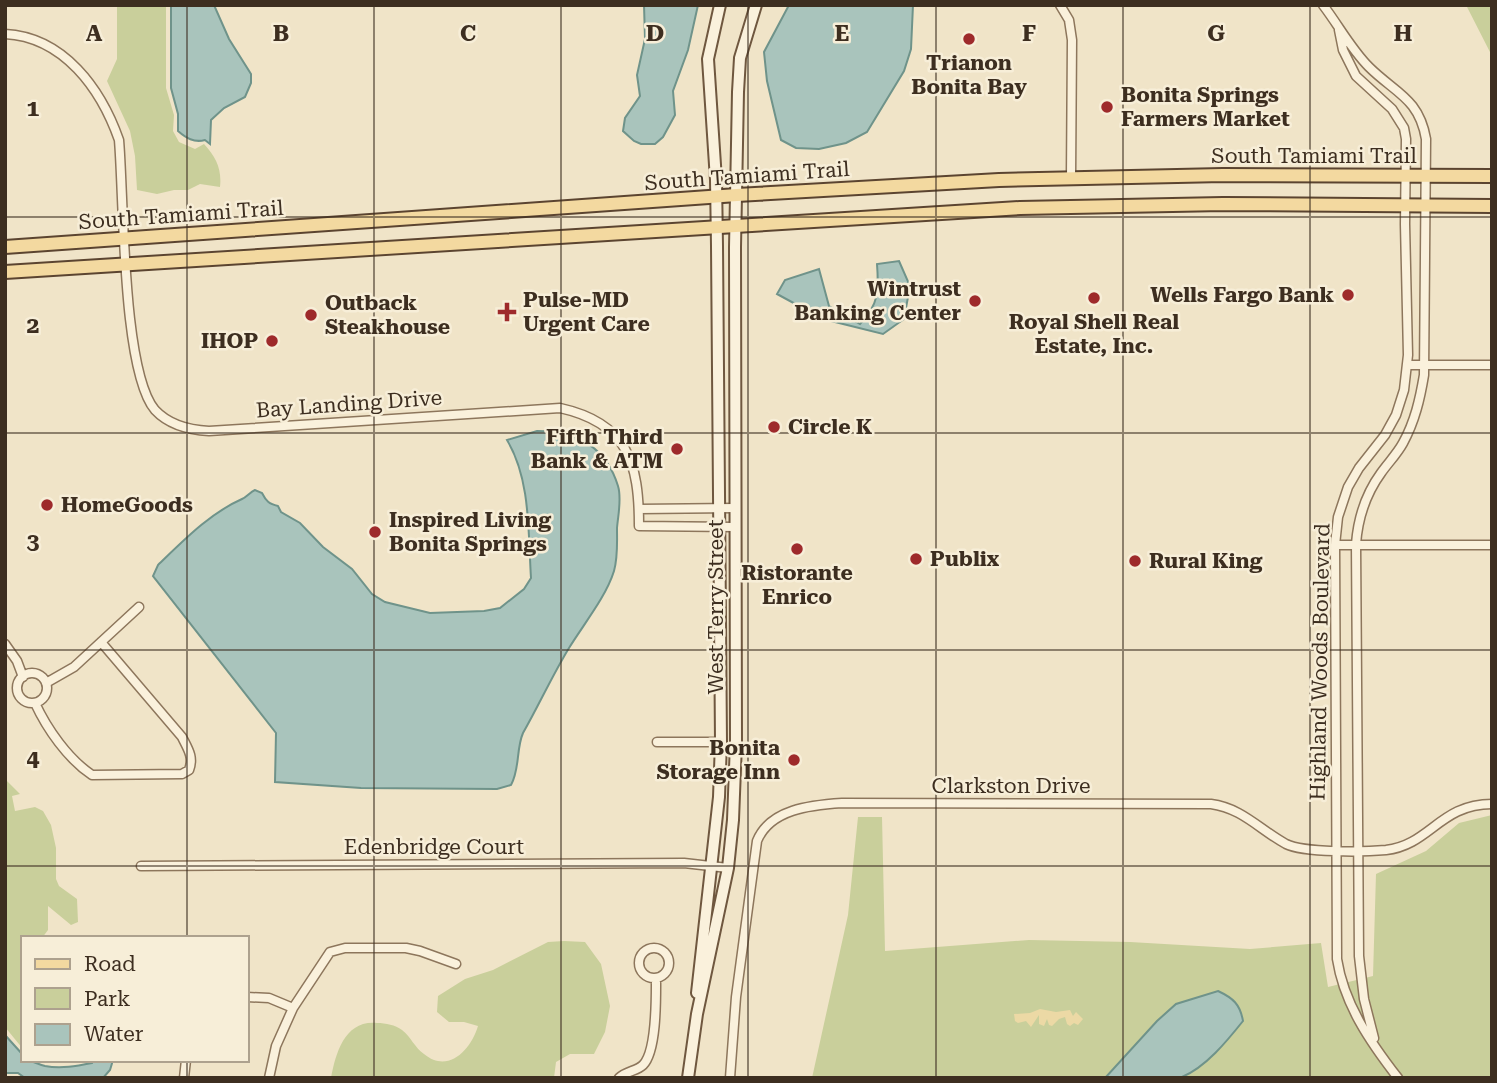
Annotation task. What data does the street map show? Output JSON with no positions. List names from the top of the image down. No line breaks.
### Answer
{"streets":{"main road":["South Tamiami Trail"],"street":["Bay Landing Drive","West Terry Street","Highland Woods Boulevard","Clarkston Drive","Edenbridge Court"]},"crossings":[["South Tamiami Trail","Bay Landing Drive"],["South Tamiami Trail","West Terry Street"],["South Tamiami Trail","Highland Woods Boulevard"],["Bay Landing Drive","West Terry Street"],["West Terry Street","Edenbridge Court"],["Highland Woods Boulevard","Clarkston Drive"]],"places":{"other":["Trianon Bonita Bay","Bonita Springs Farmers Market","Wells Fargo Bank","Royal Shell Real Estate, Inc.","Wintrust Banking Center","Outback Steakhouse","IHOP","Circle K","Fifth Third Bank & ATM","HomeGoods","Inspired Living Bonita Springs","Ristorante Enrico","Publix","Rural King","Bonita Storage Inn"],"health":["Pulse-MD Urgent Care"]},"legend":["Road","Park","Water"],"grid":{"columns":["A","B","C","D","E","F","G","H"],"rows":["1","2","3","4"]}}
